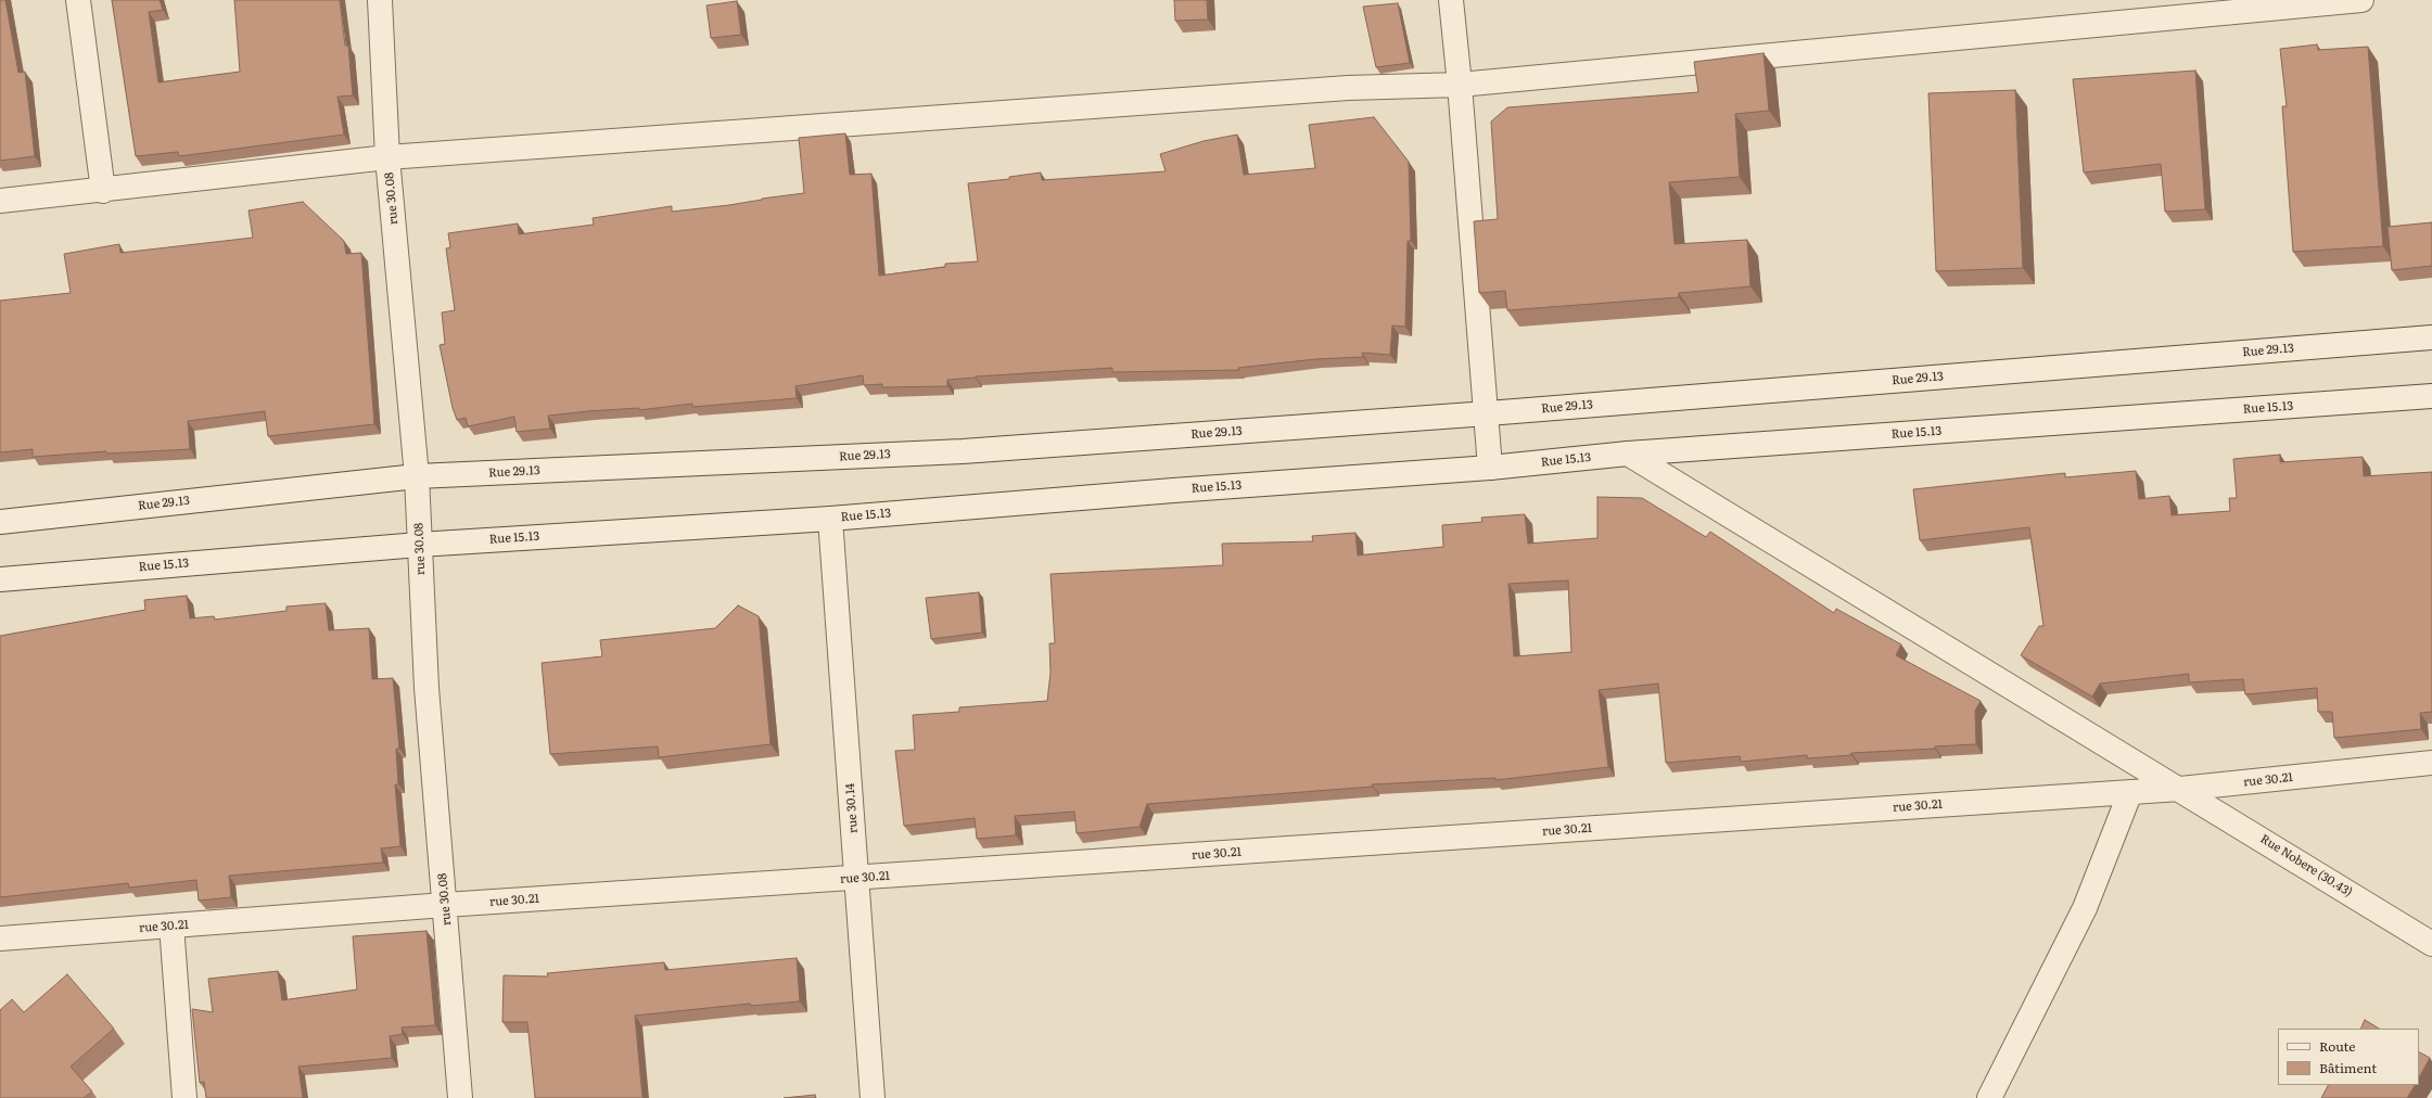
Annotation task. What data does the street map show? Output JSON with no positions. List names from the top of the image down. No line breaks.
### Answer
{"streets":{"street":["rue 30.08","Rue 29.13","Rue 15.13","rue 30.21","rue 30.14","Rue Nobere (30.43)"]},"crossings":[["rue 30.08","Rue 29.13"],["rue 30.08","Rue 15.13"],["rue 30.08","rue 30.21"],["Rue 15.13","rue 30.14"],["Rue 15.13","Rue Nobere (30.43)"],["rue 30.21","rue 30.14"],["rue 30.21","Rue Nobere (30.43)"]],"legend":["Route","Bâtiment"]}
